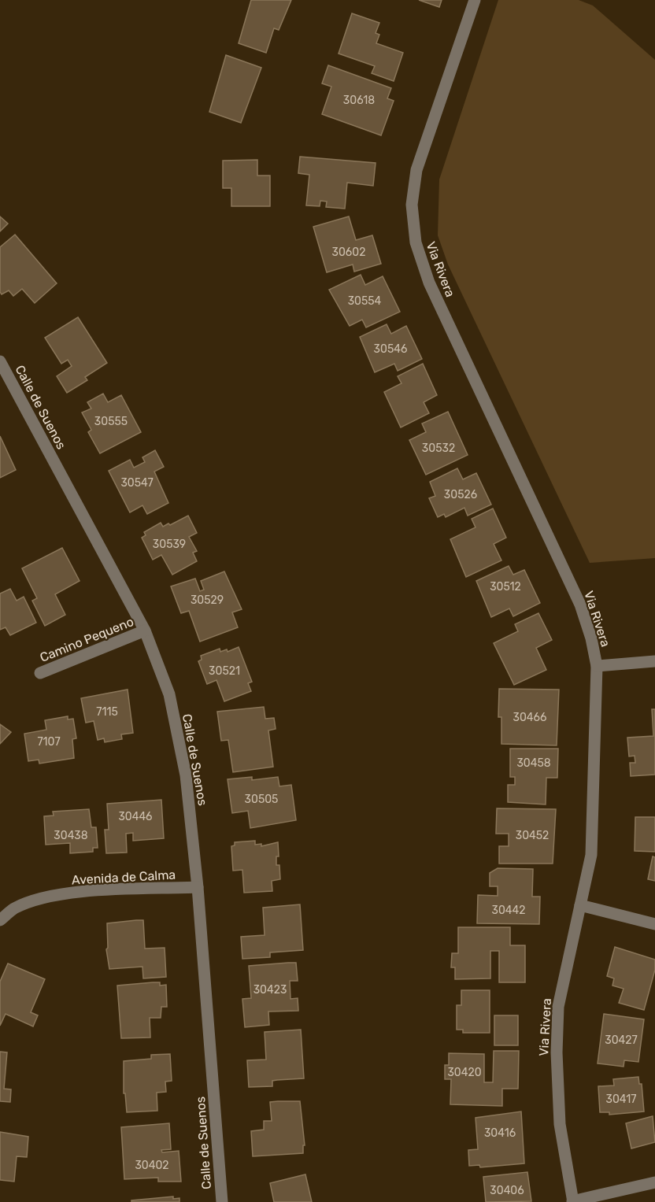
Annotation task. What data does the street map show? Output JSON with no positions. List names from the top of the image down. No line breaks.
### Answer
{"streets":{"street":["Via Rivera","Calle de Suenos","Camino Pequeno","Avenida de Calma"]},"crossings":[["Calle de Suenos","Camino Pequeno"],["Calle de Suenos","Avenida de Calma"]],"house_numbers":["30618","30602","30554","30546","30555","30532","30547","30526","30539","30512","30529","30521","7115","30466","7107","30458","30505","30446","30438","30452","30442","30423","30427","30420","30417","30416","30402","30406"]}
